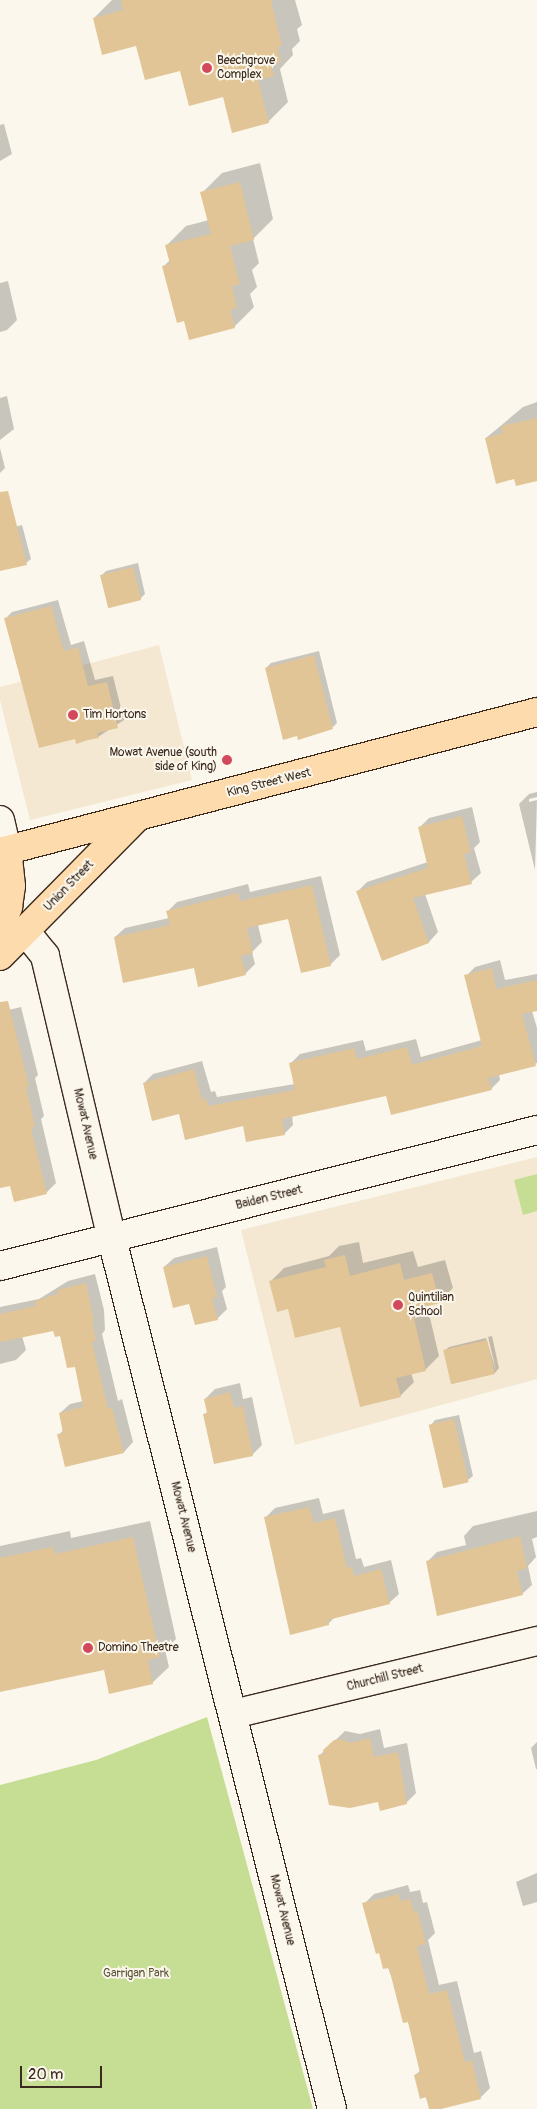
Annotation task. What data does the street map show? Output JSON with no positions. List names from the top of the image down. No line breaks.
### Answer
{"streets":{"main road":["King Street West","Union Street"],"street":["Mowat Avenue","Baiden Street","Churchill Street"]},"crossings":[["King Street West","Union Street"],["Union Street","Mowat Avenue"],["Mowat Avenue","Baiden Street"],["Mowat Avenue","Churchill Street"]],"parks":["Garrigan Park"],"places":["Beechgrove Complex","Tim Hortons","Mowat Avenue (south side of King)","Quintilian School","Domino Theatre"],"scale_bar":"20 m"}
